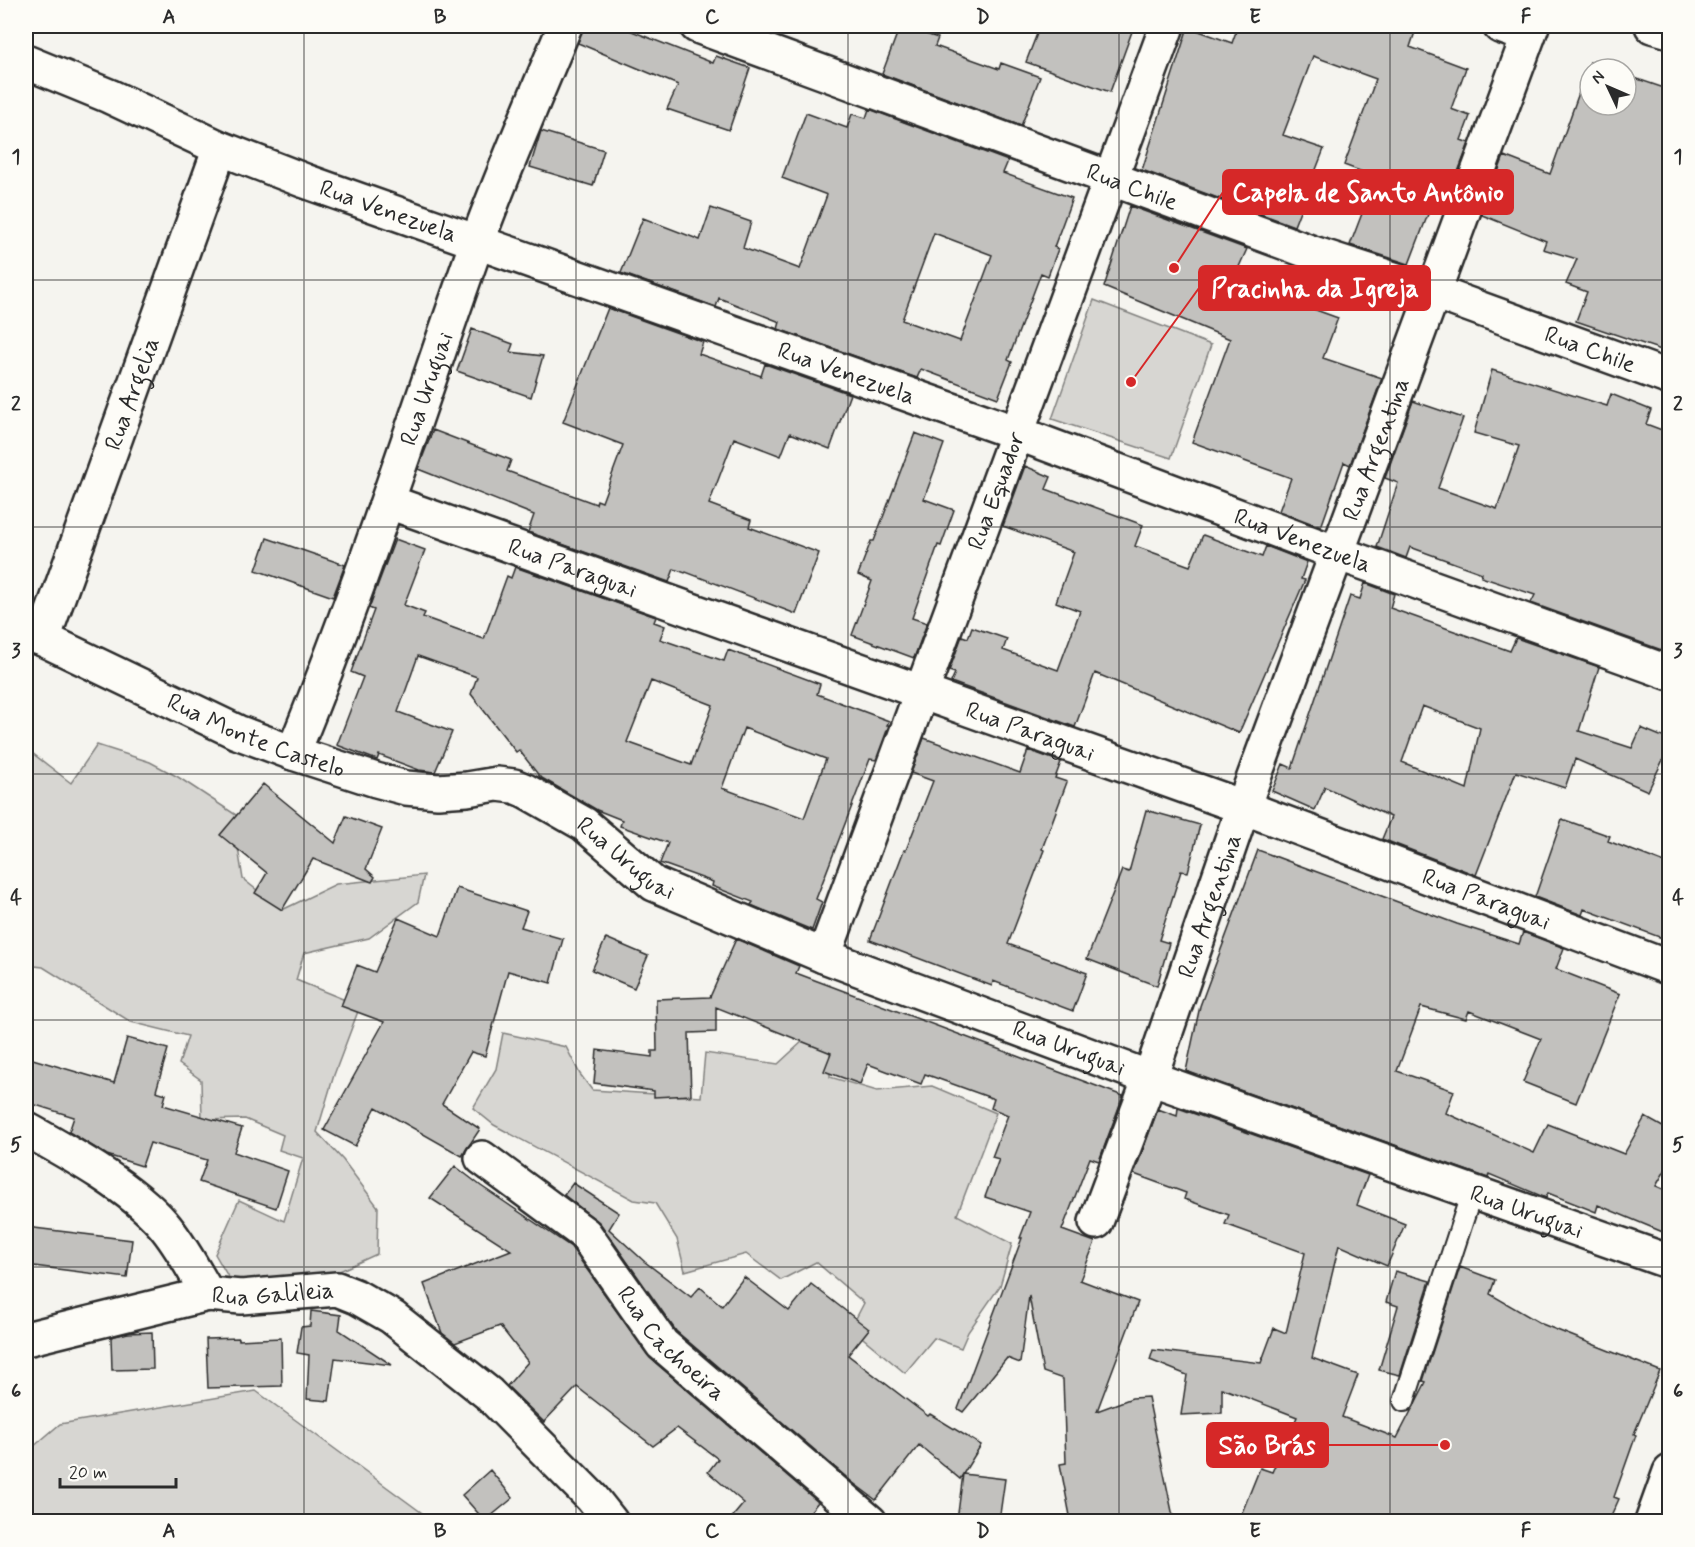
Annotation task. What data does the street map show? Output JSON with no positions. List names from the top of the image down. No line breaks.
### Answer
{"streets":{"street":["Rua Chile","Rua Venezuela","Rua Uruguai","Rua Argelia","Rua Argentina","Rua Equador","Rua Paraguai","Rua Monte Castelo","Rua Galileia","Rua Cachoeira"]},"crossings":[["Rua Chile","Rua Argentina"],["Rua Chile","Rua Equador"],["Rua Venezuela","Rua Uruguai"],["Rua Venezuela","Rua Argelia"],["Rua Venezuela","Rua Argentina"],["Rua Venezuela","Rua Equador"],["Rua Uruguai","Rua Argentina"],["Rua Uruguai","Rua Equador"],["Rua Uruguai","Rua Paraguai"],["Rua Uruguai","Rua Monte Castelo"],["Rua Argelia","Rua Monte Castelo"],["Rua Argentina","Rua Paraguai"],["Rua Equador","Rua Paraguai"]],"places":["Capela de Santo Antônio","Pracinha da Igreja","São Brás"],"scale_bar":"20 m","north":"top left","grid":{"columns":["A","B","C","D","E","F"],"rows":["1","2","3","4","5","6"]}}
